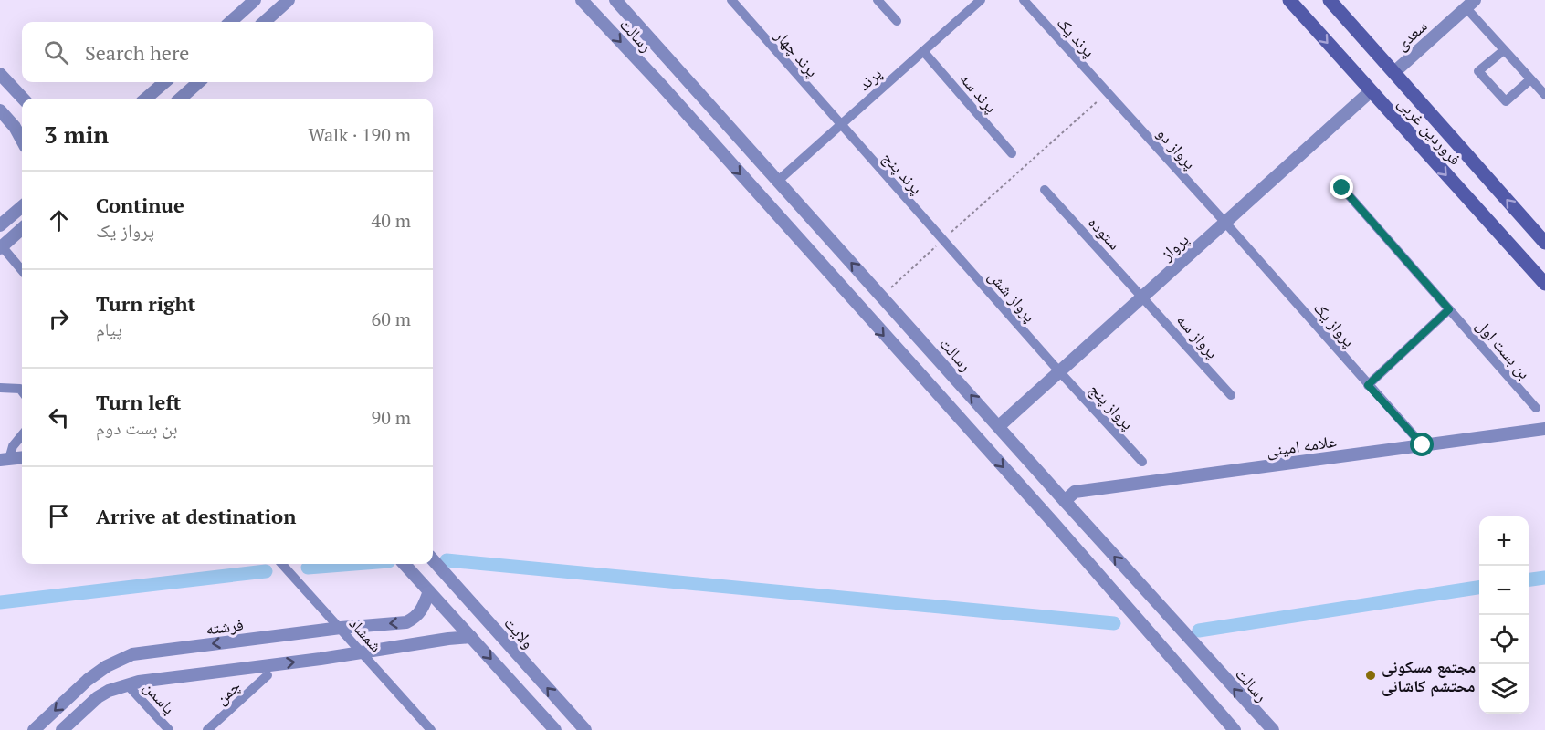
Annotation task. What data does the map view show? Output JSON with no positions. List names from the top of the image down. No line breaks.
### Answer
{"streets":{"main road":["فروردین غربی"],"street":["رسالت","سعدی","پرند یک","پرند چهار","پرند","پرند سه","پرواز دو","پرند پنج","ستوده","پرواز","پرواز شش","پرواز یک","پرواز سه","بن بست اول","پرواز پنج","علامه امینی","فرشته","ولایت","شمشاد","چمن","یاسمن"]},"crossings":[["رسالت","پرند"],["رسالت","پرواز"],["رسالت","علامه امینی"],["سعدی","فروردین غربی"],["پرند یک","پرواز دو"],["پرند چهار","پرند"],["پرند چهار","پرند پنج"],["پرند","پرند سه"],["پرند","پرند پنج"],["فروردین غربی","پرواز"],["پرواز دو","پرواز"],["پرواز دو","پرواز یک"],["پرند پنج","پرواز شش"],["ستوده","پرواز"],["ستوده","پرواز سه"],["پرواز","پرواز شش"],["پرواز","پرواز یک"],["پرواز","پرواز سه"],["پرواز","پرواز پنج"],["پرواز شش","پرواز پنج"],["پرواز یک","علامه امینی"],["فرشته","شمشاد"]],"places":["مجتمع مسکونی محتشم کاشانی"],"page":{"search":"Search here","heading":["3 min","Walk · 190 m"],"list":[["Continue","پرواز یک","40 m"],["Turn right","پیام","60 m"],["Turn left","بن بست دوم","90 m"],"Arrive at destination"],"map_buttons":["+","−"]}}
